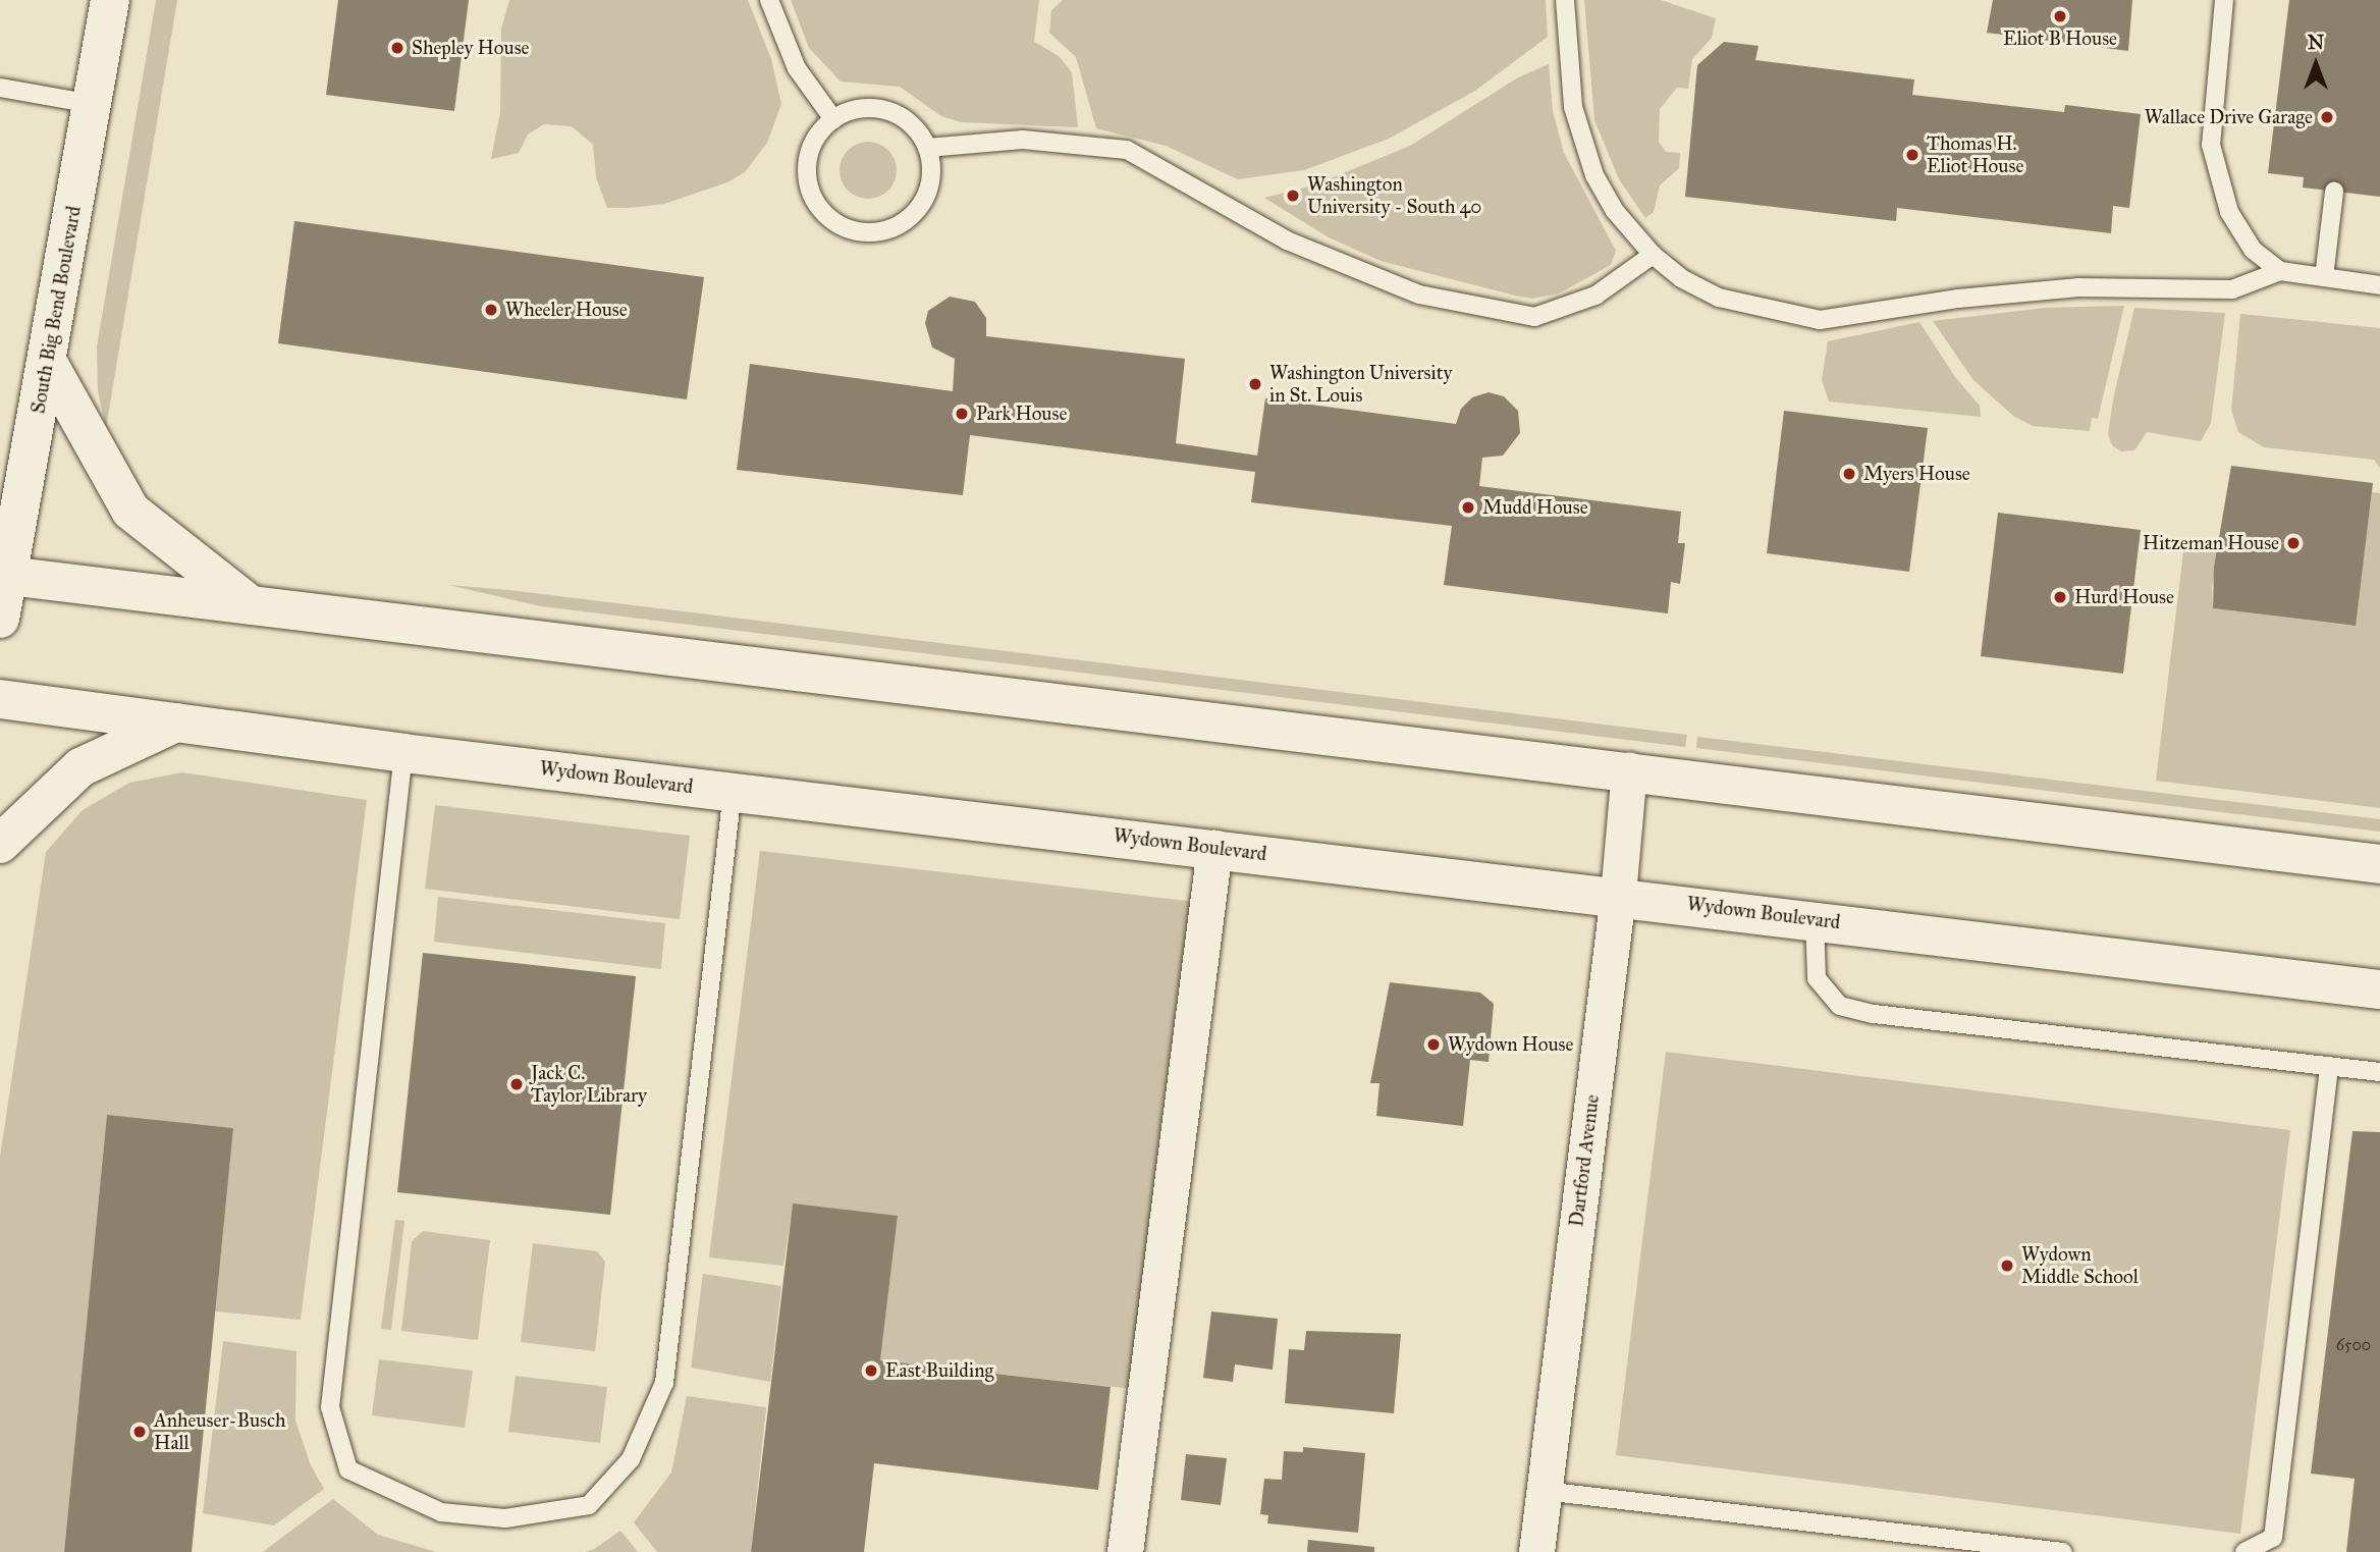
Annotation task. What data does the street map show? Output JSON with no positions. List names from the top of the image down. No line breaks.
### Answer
{"streets":{"street":["South Big Bend Boulevard","Wydown Boulevard","Dartford Avenue"]},"crossings":[["Wydown Boulevard","Dartford Avenue"]],"places":["Eliot B House","Shepley House","Wallace Drive Garage","Thomas H. Eliot House","Washington University - South 40","Wheeler House","Washington University in St. Louis","Park House","Myers House","Mudd House","Hitzeman House","Hurd House","Wydown House","Jack C. Taylor Library","Wydown Middle School","East Building","Anheuser-Busch Hall"],"house_numbers":["6500"],"north":"top"}
